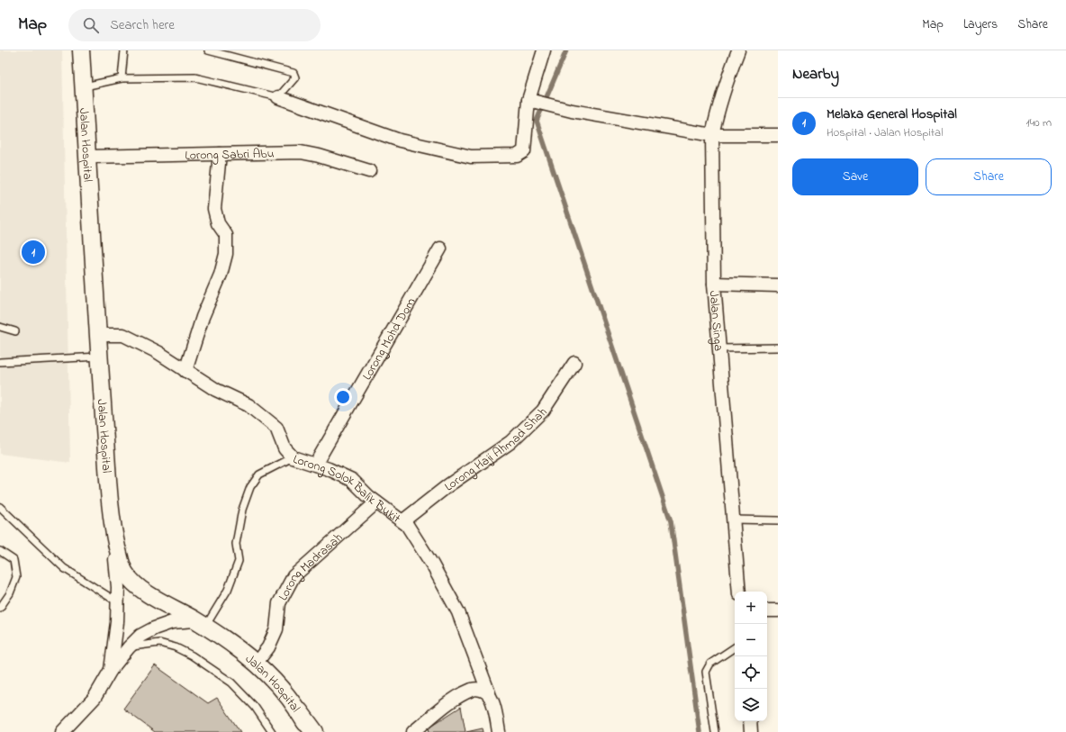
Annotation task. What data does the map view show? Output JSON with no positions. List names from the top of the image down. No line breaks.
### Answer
{"streets":{"street":["Jalan Hospital","Lorong Sabri Abu","Jalan Singa","Lorong Mohd Dom","Lorong Haji Ahmad Shah","Lorong Solok Balik Bukit","Lorong Madrasah"]},"crossings":[["Jalan Hospital","Lorong Sabri Abu"],["Jalan Hospital","Lorong Solok Balik Bukit"],["Jalan Hospital","Lorong Madrasah"],["Lorong Mohd Dom","Lorong Solok Balik Bukit"],["Lorong Haji Ahmad Shah","Lorong Solok Balik Bukit"],["Lorong Solok Balik Bukit","Lorong Madrasah"]],"page":{"header":"Map","search":"Search here","nav":["Map","Layers","Share"],"heading":"Nearby","list":[{"mark":"1","name":"Melaka General Hospital","note":"Hospital · Jalan Hospital","value":"140 m"}],"buttons":["Save","Share"],"pins":"1","map_buttons":["+","−"]}}
